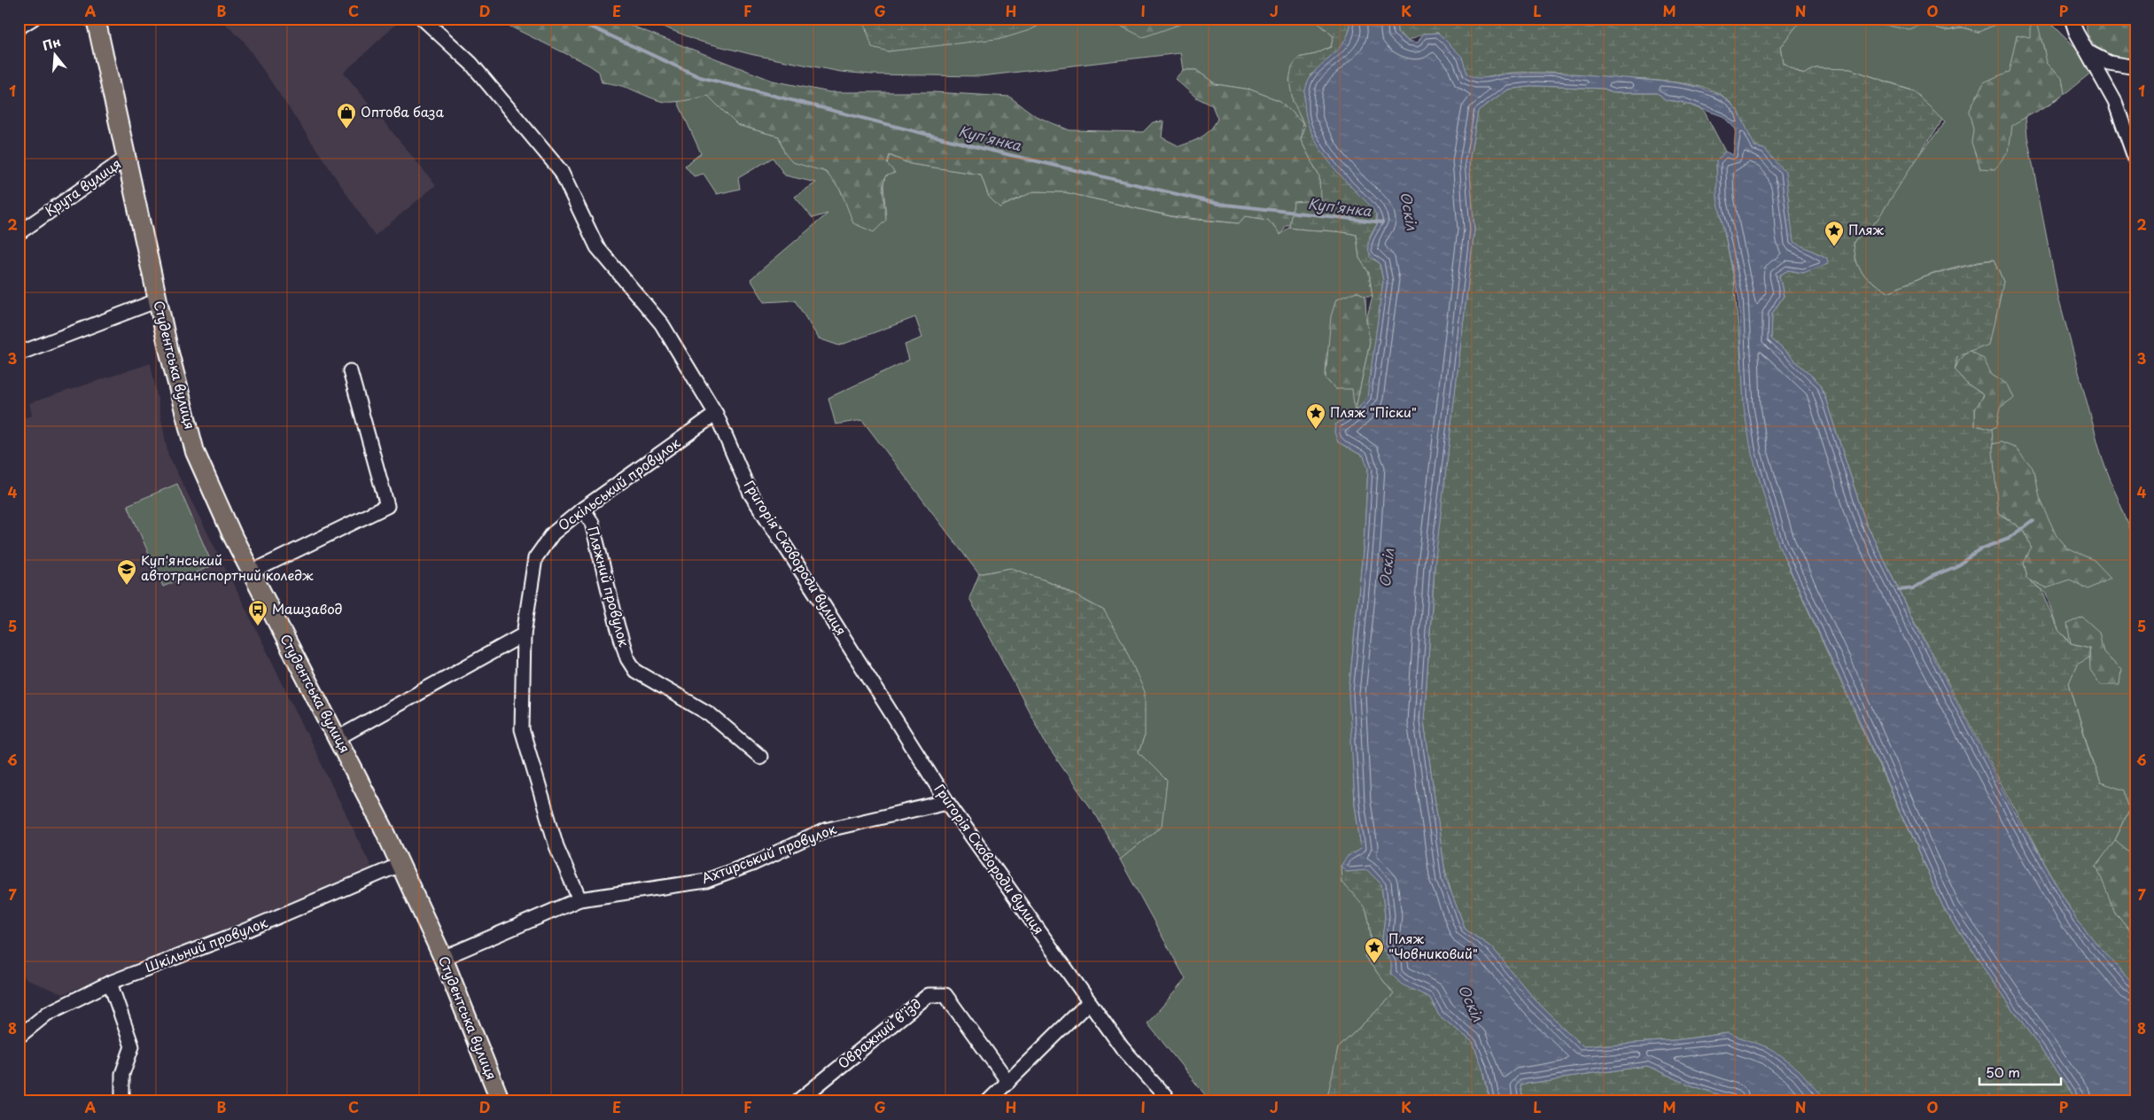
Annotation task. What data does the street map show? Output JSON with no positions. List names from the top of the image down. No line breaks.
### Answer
{"streets":{"main road":["Студентська вулиця"],"street":["Крута вулиця","Оскільський провулок","Григорія Сковороди вулиця","Пляжний провулок","Ахтирський провулок","Шкільний провулок","Овражний в'їзд"]},"crossings":[["Крута вулиця","Студентська вулиця"],["Студентська вулиця","Ахтирський провулок"],["Студентська вулиця","Шкільний провулок"],["Оскільський провулок","Григорія Сковороди вулиця"],["Оскільський провулок","Пляжний провулок"],["Оскільський провулок","Ахтирський провулок"],["Григорія Сковороди вулиця","Ахтирський провулок"]],"water":["Куп'янка","Оскіл"],"places":{"shop":["Оптова база"],"place":["Пляж","Пляж \"Піски\"","Пляж \"Човниковий\""],"school or university":["Куп'янський автотранспортний коледж"],"bus stop":["Машзавод"]},"scale_bar":"50 m","north":"top","grid":{"columns":["A","B","C","D","E","F","G","H","I","J","K","L","M","N","O","P"],"rows":["1","2","3","4","5","6","7","8"]}}
